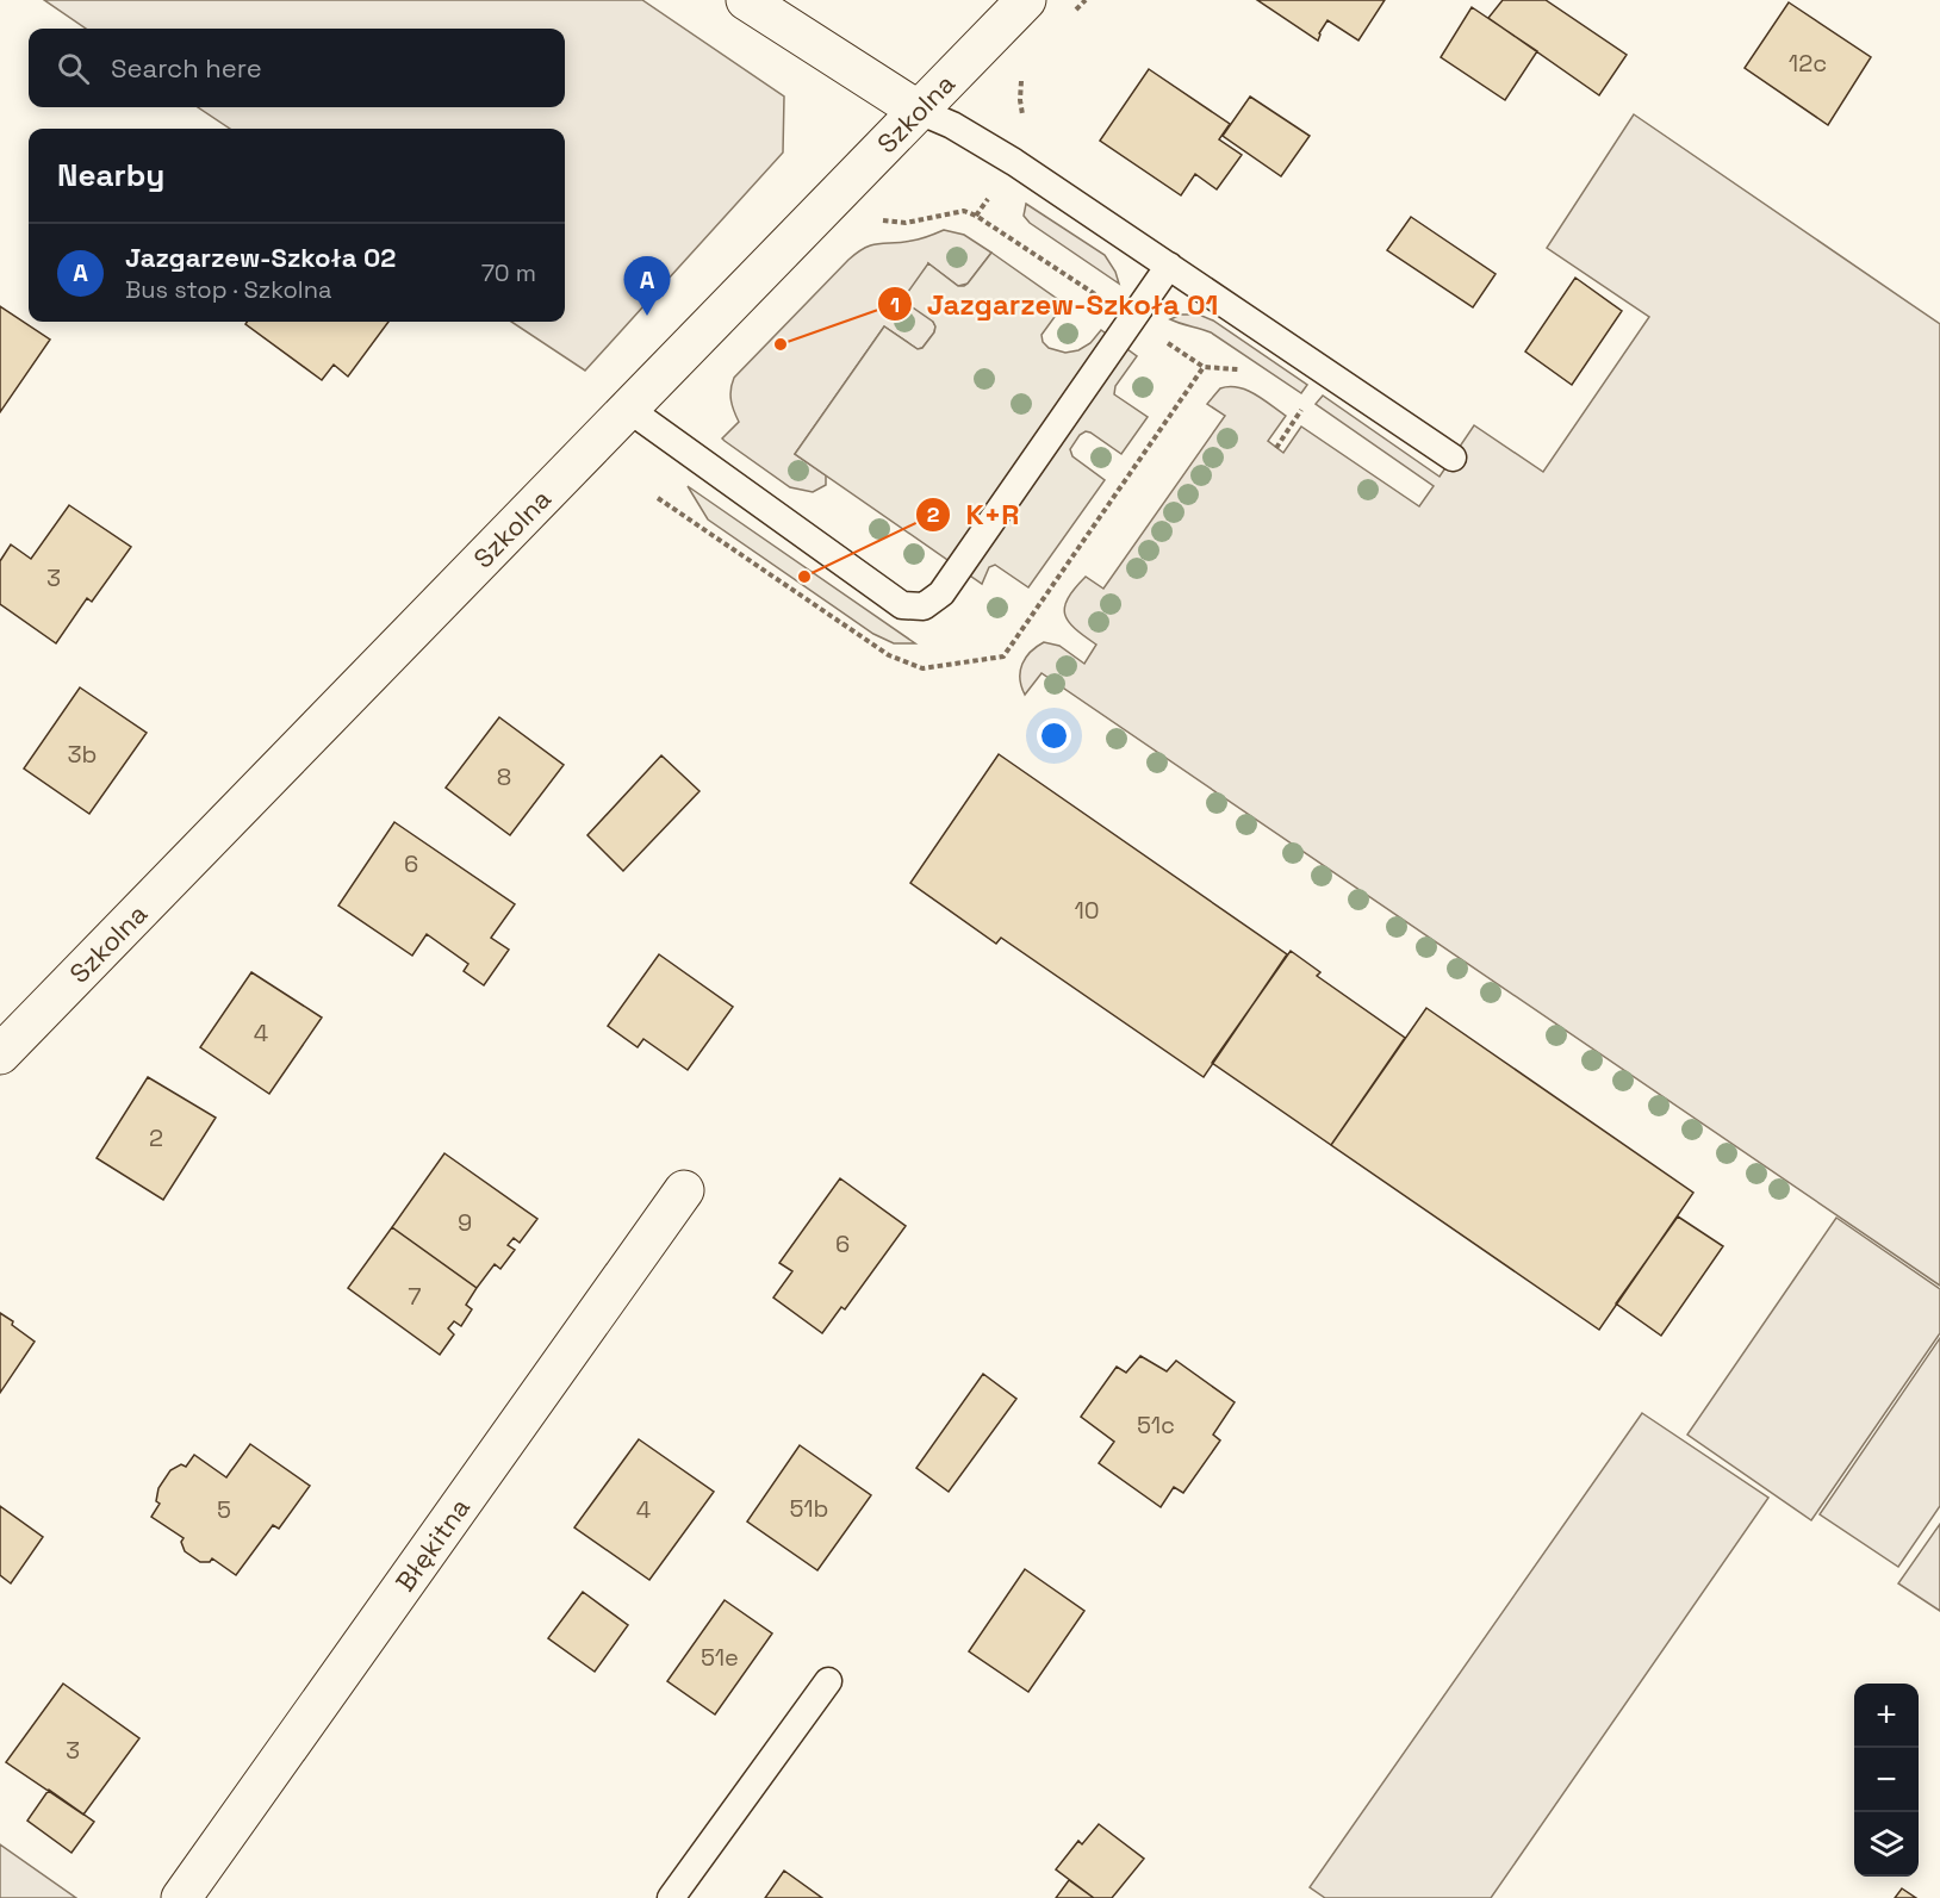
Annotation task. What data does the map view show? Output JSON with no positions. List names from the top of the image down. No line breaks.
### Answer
{"streets":{"street":["Szkolna","Błękitna"]},"places":["Jazgarzew-Szkoła 01","K+R"],"house_numbers":["12c","3","3b","8","6","10","4","2","9","6","7","51c","51b","5","4","51e","3"],"page":{"search":"Search here","heading":"Nearby","list":[{"mark":"A","name":"Jazgarzew-Szkoła 02","note":"Bus stop · Szkolna","value":"70 m"}],"pins":"A","map_buttons":["+","−"]}}
